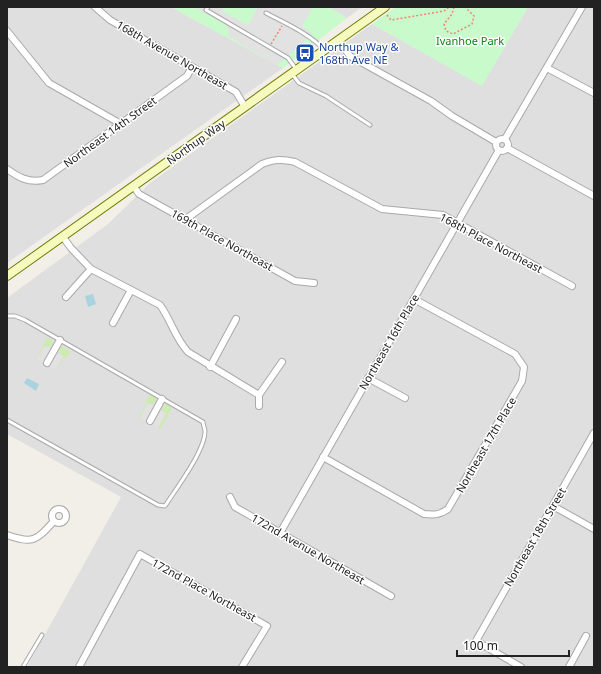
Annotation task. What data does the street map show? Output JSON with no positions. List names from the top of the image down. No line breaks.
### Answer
{"streets":{"street":["168th Avenue Northeast","Northeast 14th Street","Northup Way","169th Place Northeast","168th Place Northeast","Northeast 16th Place","Northeast 17th Place","Northeast 18th Street","172nd Avenue Northeast","172nd Place Northeast"]},"crossings":[["168th Avenue Northeast","Northeast 14th Street"],["168th Avenue Northeast","Northup Way"],["Northup Way","169th Place Northeast"],["169th Place Northeast","168th Place Northeast"],["168th Place Northeast","Northeast 16th Place"],["Northeast 16th Place","Northeast 17th Place"],["Northeast 16th Place","172nd Avenue Northeast"]],"parks":["Ivanhoe Park"],"places":{"bus stop":["Northup Way & 168th Ave NE"]},"scale_bar":"100 m"}
